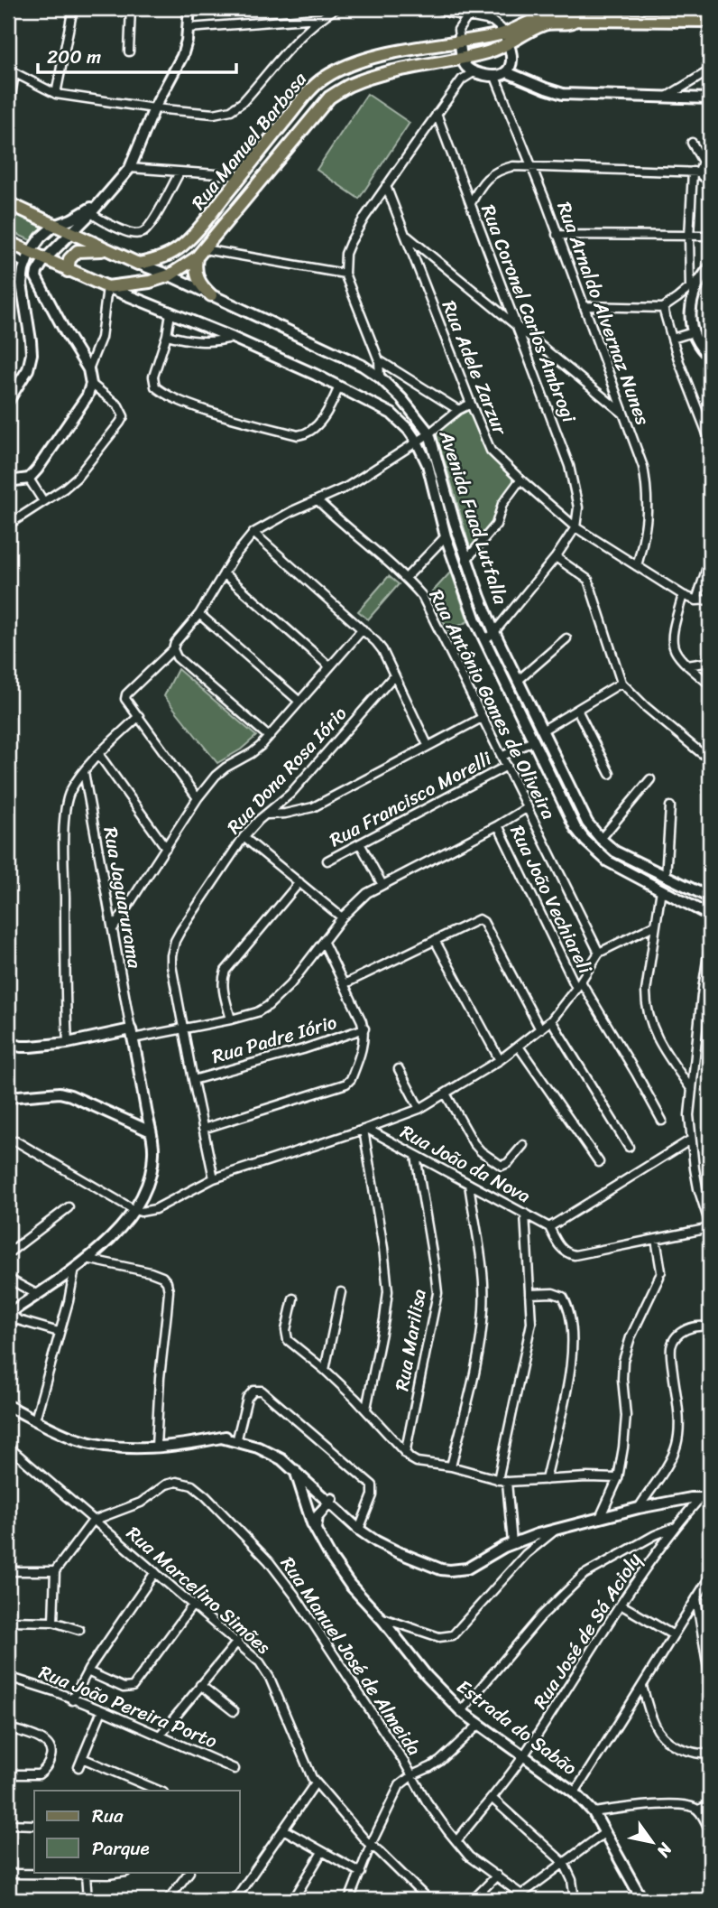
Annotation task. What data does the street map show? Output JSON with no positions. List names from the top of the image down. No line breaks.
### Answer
{"streets":{"main road":["Rua Manuel Barbosa","Avenida Fuad Lutfalla","Estrada do Sabão"],"street":["Rua Coronel Carlos Ambrogi","Rua Arnaldo Alvernaz Nunes","Rua Adele Zarzur","Rua Antônio Gomes de Oliveira","Rua Dona Rosa Iório","Rua Francisco Morelli","Rua Jaguarurama","Rua João Vechiareli","Rua Padre Iório","Rua João da Nova","Rua Marilisa","Rua Marcelino Simões","Rua José de Sá Acioly","Rua Manuel José de Almeida","Rua João Pereira Porto"]},"crossings":[["Rua Manuel Barbosa","Avenida Fuad Lutfalla"],["Rua Coronel Carlos Ambrogi","Rua Adele Zarzur"],["Rua Arnaldo Alvernaz Nunes","Rua Adele Zarzur"],["Rua Antônio Gomes de Oliveira","Rua Francisco Morelli"],["Rua Dona Rosa Iório","Rua Padre Iório"],["Rua João da Nova","Rua Marilisa"],["Rua Marcelino Simões","Rua Manuel José de Almeida"],["Rua José de Sá Acioly","Rua Manuel José de Almeida"],["Rua José de Sá Acioly","Estrada do Sabão"]],"legend":["Rua","Parque"],"scale_bar":"200 m","north":"bottom right"}
